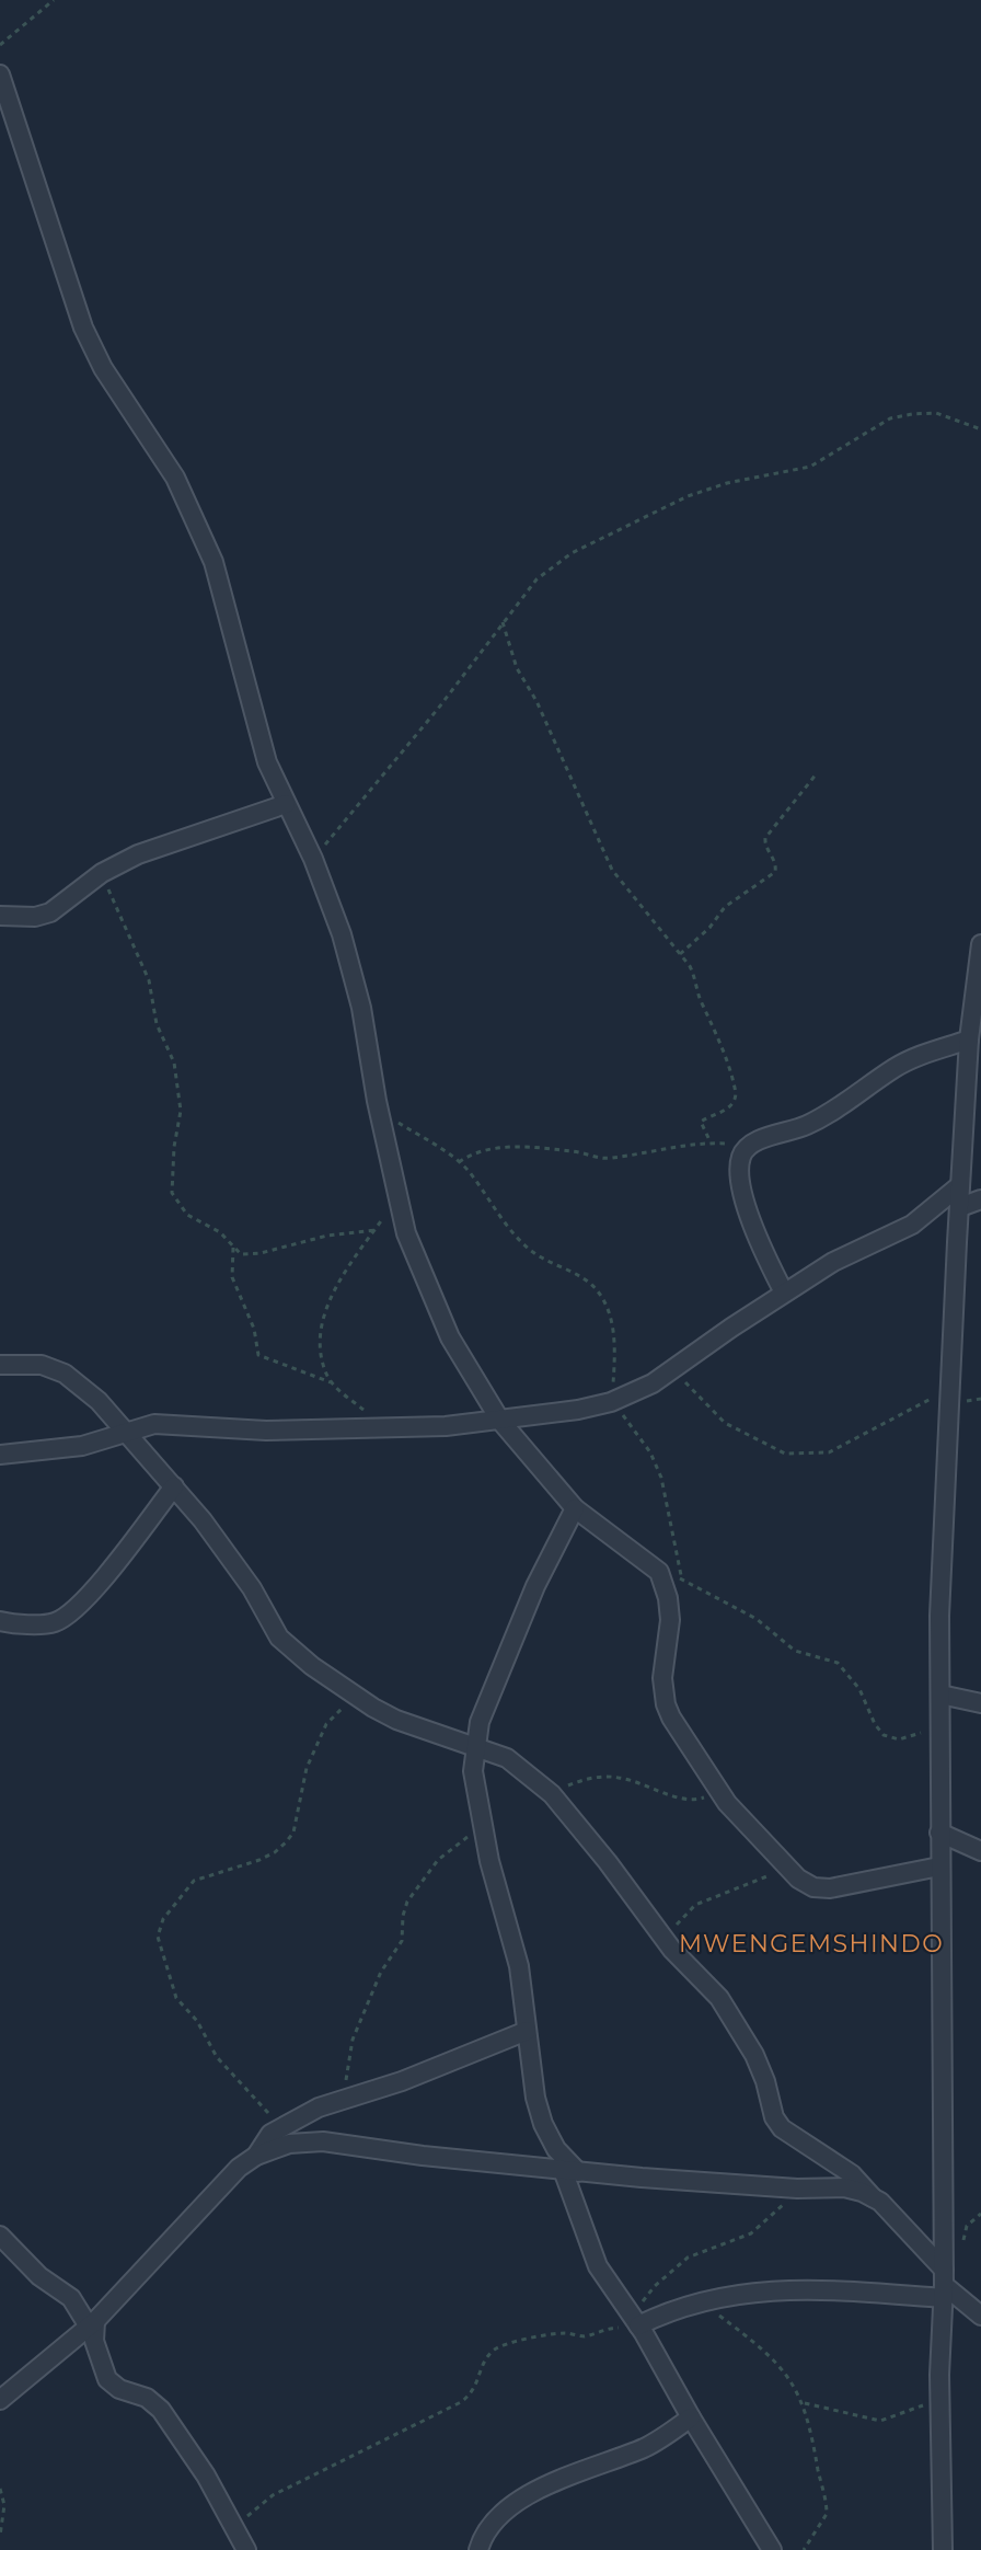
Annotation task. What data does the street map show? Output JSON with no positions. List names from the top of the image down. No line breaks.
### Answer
{"districts":["MWENGEMSHINDO"]}
